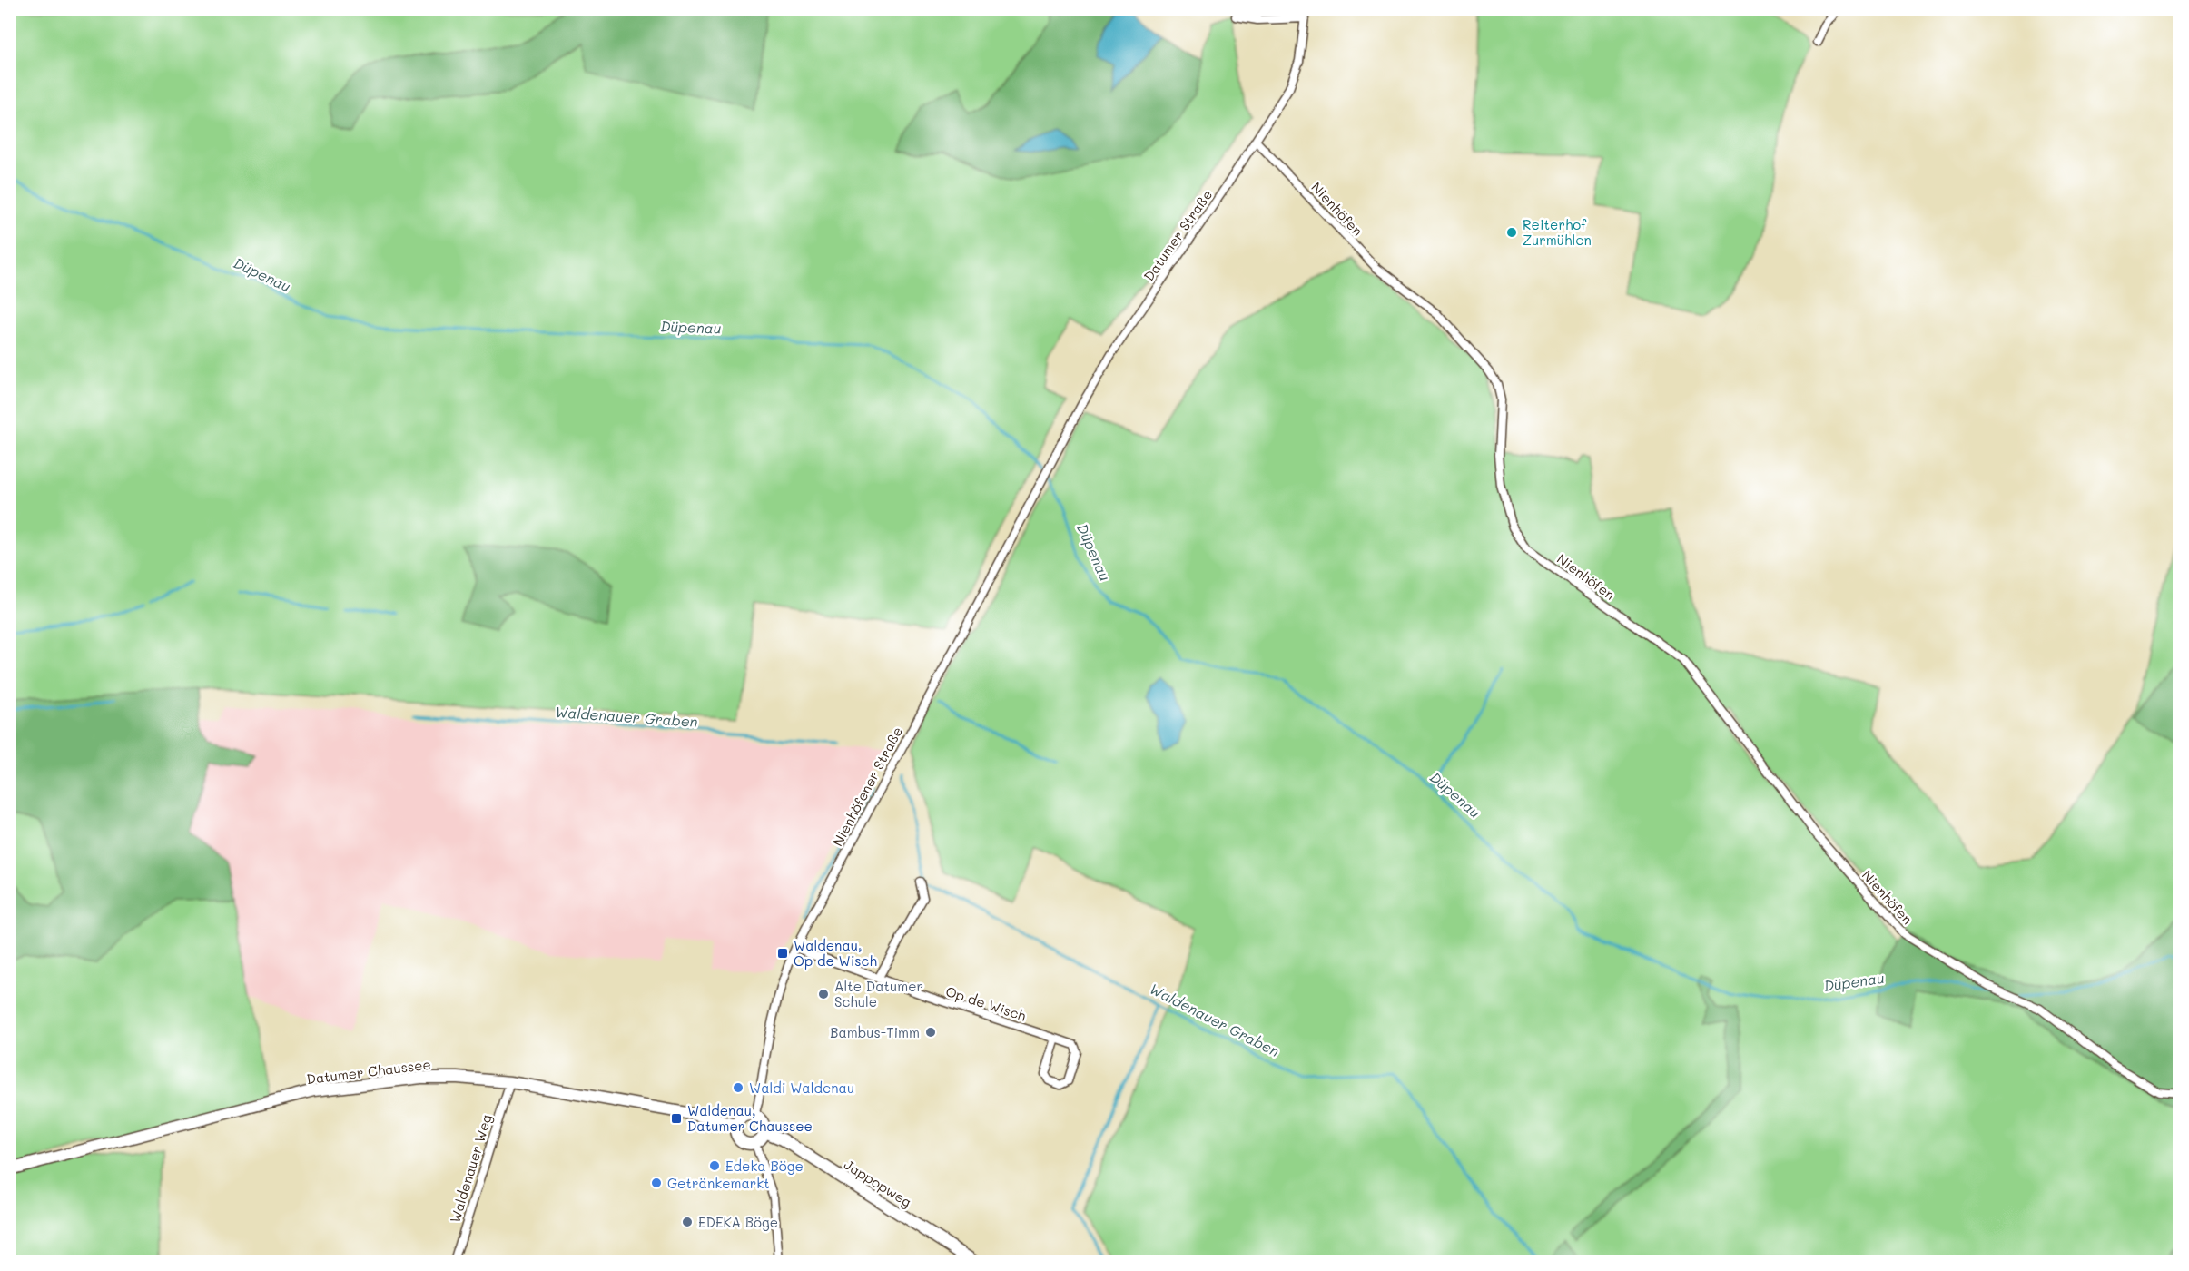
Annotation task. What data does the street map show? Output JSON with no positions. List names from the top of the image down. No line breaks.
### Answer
{"streets":{"street":["Nienhöfen","Datumer Straße","Nienhöfener Straße","Op de Wisch","Datumer Chaussee","Waldenauer Weg","Jappopweg"]},"crossings":[["Nienhöfen","Datumer Straße"],["Datumer Straße","Nienhöfener Straße"],["Nienhöfener Straße","Op de Wisch"],["Nienhöfener Straße","Datumer Chaussee"],["Nienhöfener Straße","Jappopweg"],["Datumer Chaussee","Waldenauer Weg"],["Datumer Chaussee","Jappopweg"]],"water":["Düpenau","Waldenauer Graben"],"places":{"other":["Reiterhof Zurmühlen","Alte Datumer Schule","Bambus-Timm","Waldi Waldenau","Edeka Böge","Getränkemarkt","EDEKA Böge"],"transit":["Waldenau, Op de Wisch","Waldenau, Datumer Chaussee"]}}
